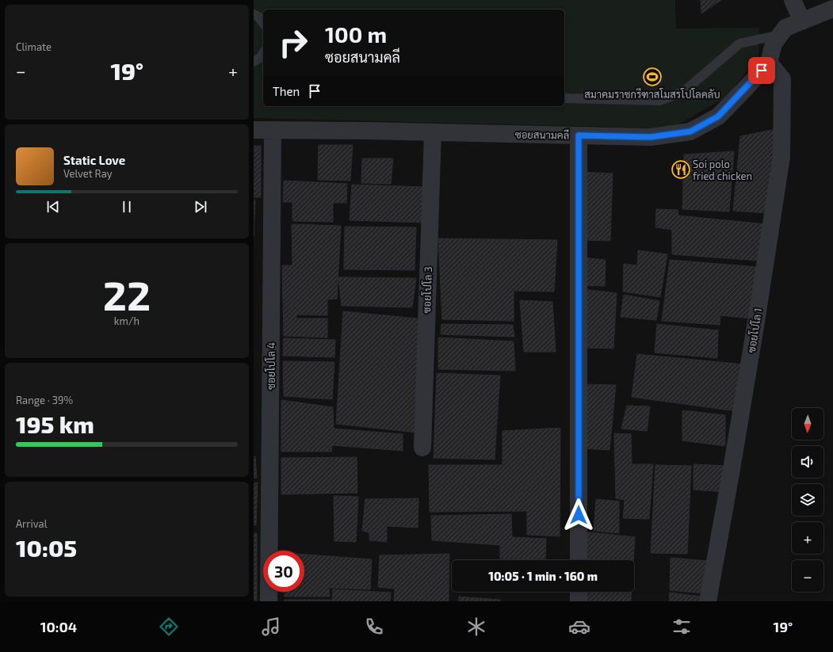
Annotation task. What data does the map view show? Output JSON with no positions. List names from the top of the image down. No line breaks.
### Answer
{"streets":{"street":["ซอยสนามคลี","ซอยโปโล 3","ซอยโปโล 1","ซอยโปโล 4"]},"crossings":[["ซอยสนามคลี","ซอยโปโล 3"],["ซอยสนามคลี","ซอยโปโล 1"],["ซอยสนามคลี","ซอยโปโล 4"]],"places":{"sports":["สมาคมราชกรีฑาสโมสรโปโลคลับ"],"restaurant":["Soi polo fried chicken"]},"north":"bottom","page":{"tile":["Climate",["22","km/h"],["Range · 39%","195 km"],["Arrival","10:05"]],"turn":["100 m","ซอยสนามคลี"],"heat":["−","19°","+"],"then":"Then","song":["Static Love","Velvet Ray"],"map_buttons":["+","−"],"limit":"30","trip":"10:05 · 1 min · 160 m","tabs":["10:04","19°"]}}
